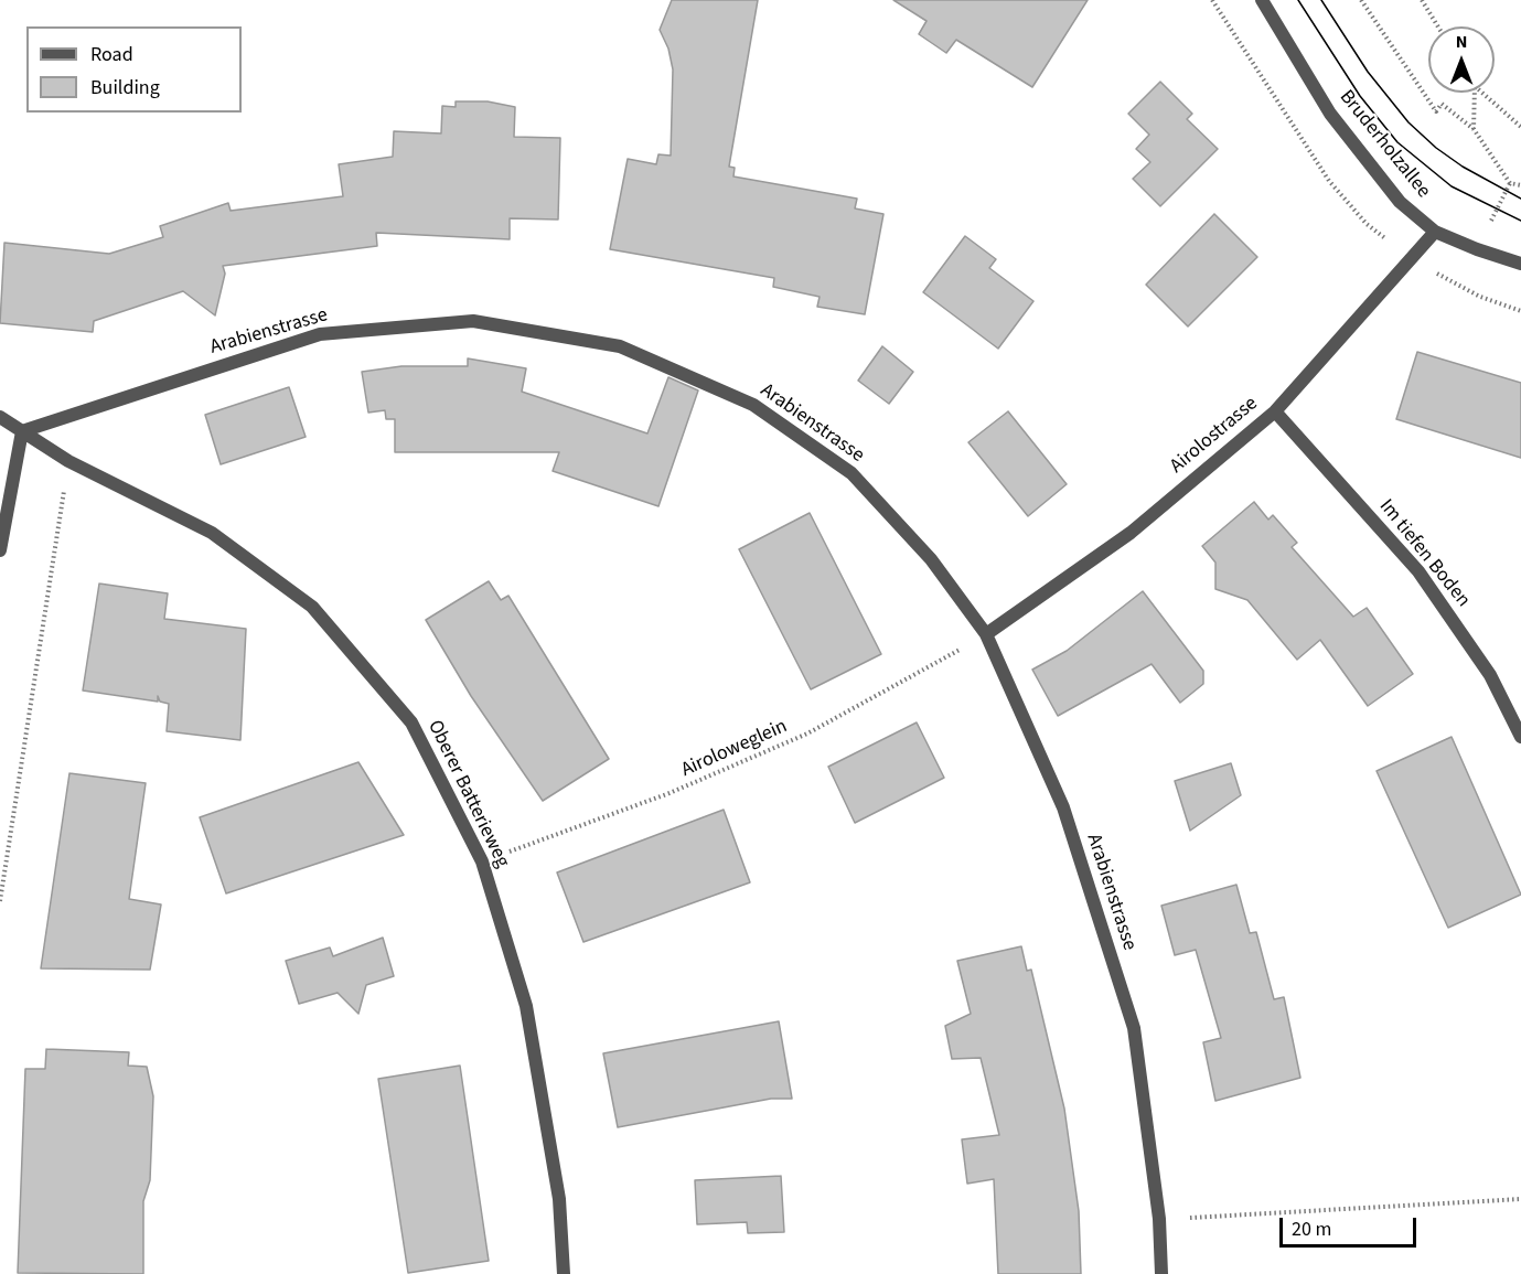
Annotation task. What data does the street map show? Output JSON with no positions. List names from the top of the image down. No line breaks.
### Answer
{"streets":{"street":["Bruderholzallee","Arabienstrasse","Airolostrasse","Im tiefen Boden","Oberer Batterieweg"],"path":["Airoloweglein"]},"crossings":[["Bruderholzallee","Airolostrasse"],["Arabienstrasse","Airolostrasse"],["Arabienstrasse","Airoloweglein"],["Arabienstrasse","Oberer Batterieweg"],["Airolostrasse","Im tiefen Boden"],["Airolostrasse","Airoloweglein"],["Airoloweglein","Oberer Batterieweg"]],"legend":["Road","Building"],"scale_bar":"20 m","north":"top"}
